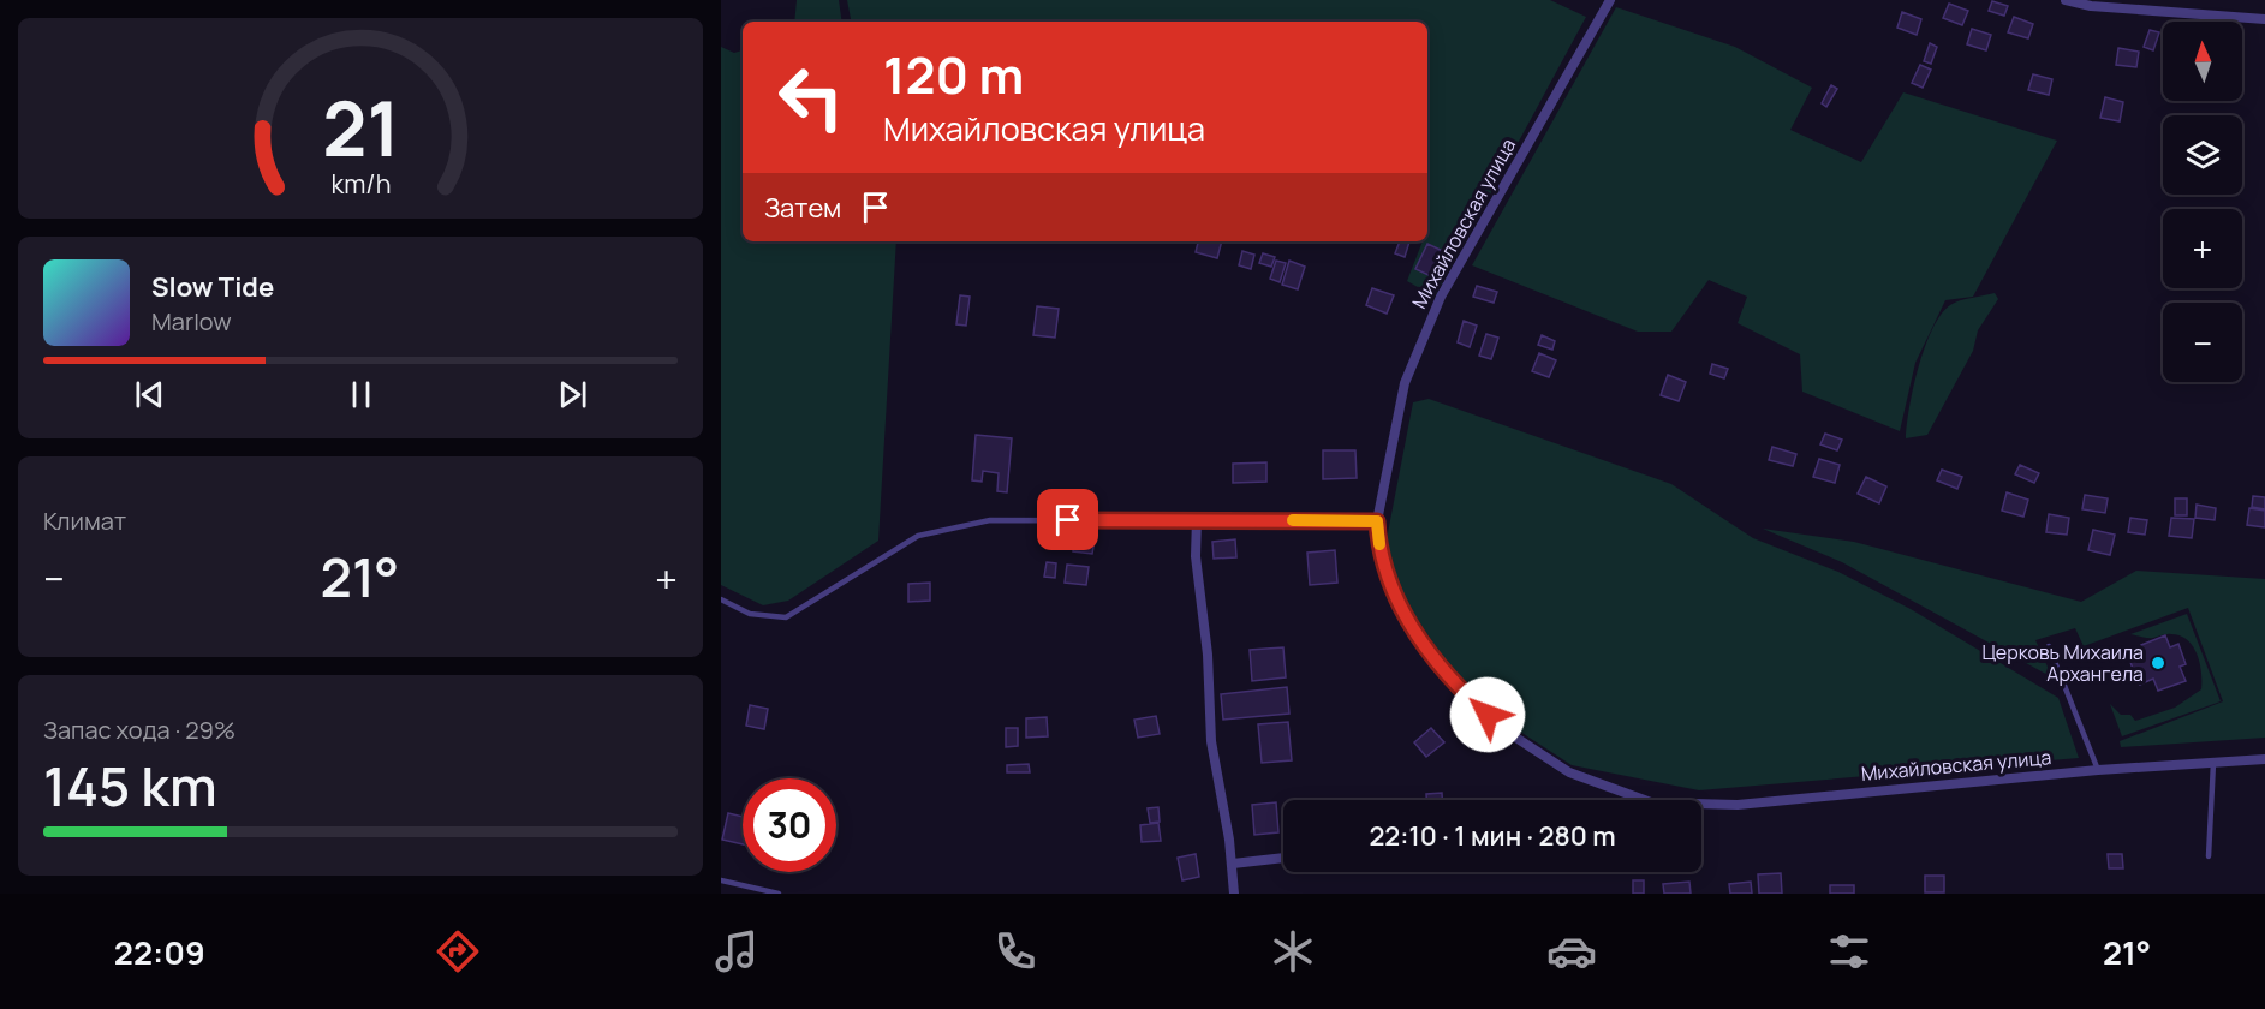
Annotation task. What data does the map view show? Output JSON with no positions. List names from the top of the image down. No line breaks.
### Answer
{"streets":{"street":["Михайловская улица"]},"places":["Церковь Михаила Архангела"],"north":"top","page":{"map_buttons":["+","−"],"turn":["120 m","Михайловская улица"],"then":"Затем","song":["Slow Tide","Marlow"],"tile":["Климат",["Запас хода · 29%","145 km"]],"heat":["−","21°","+"],"limit":"30","trip":"22:10 · 1 мин · 280 m","tabs":["22:09","21°"],"gauge":["21","km/h"]}}
